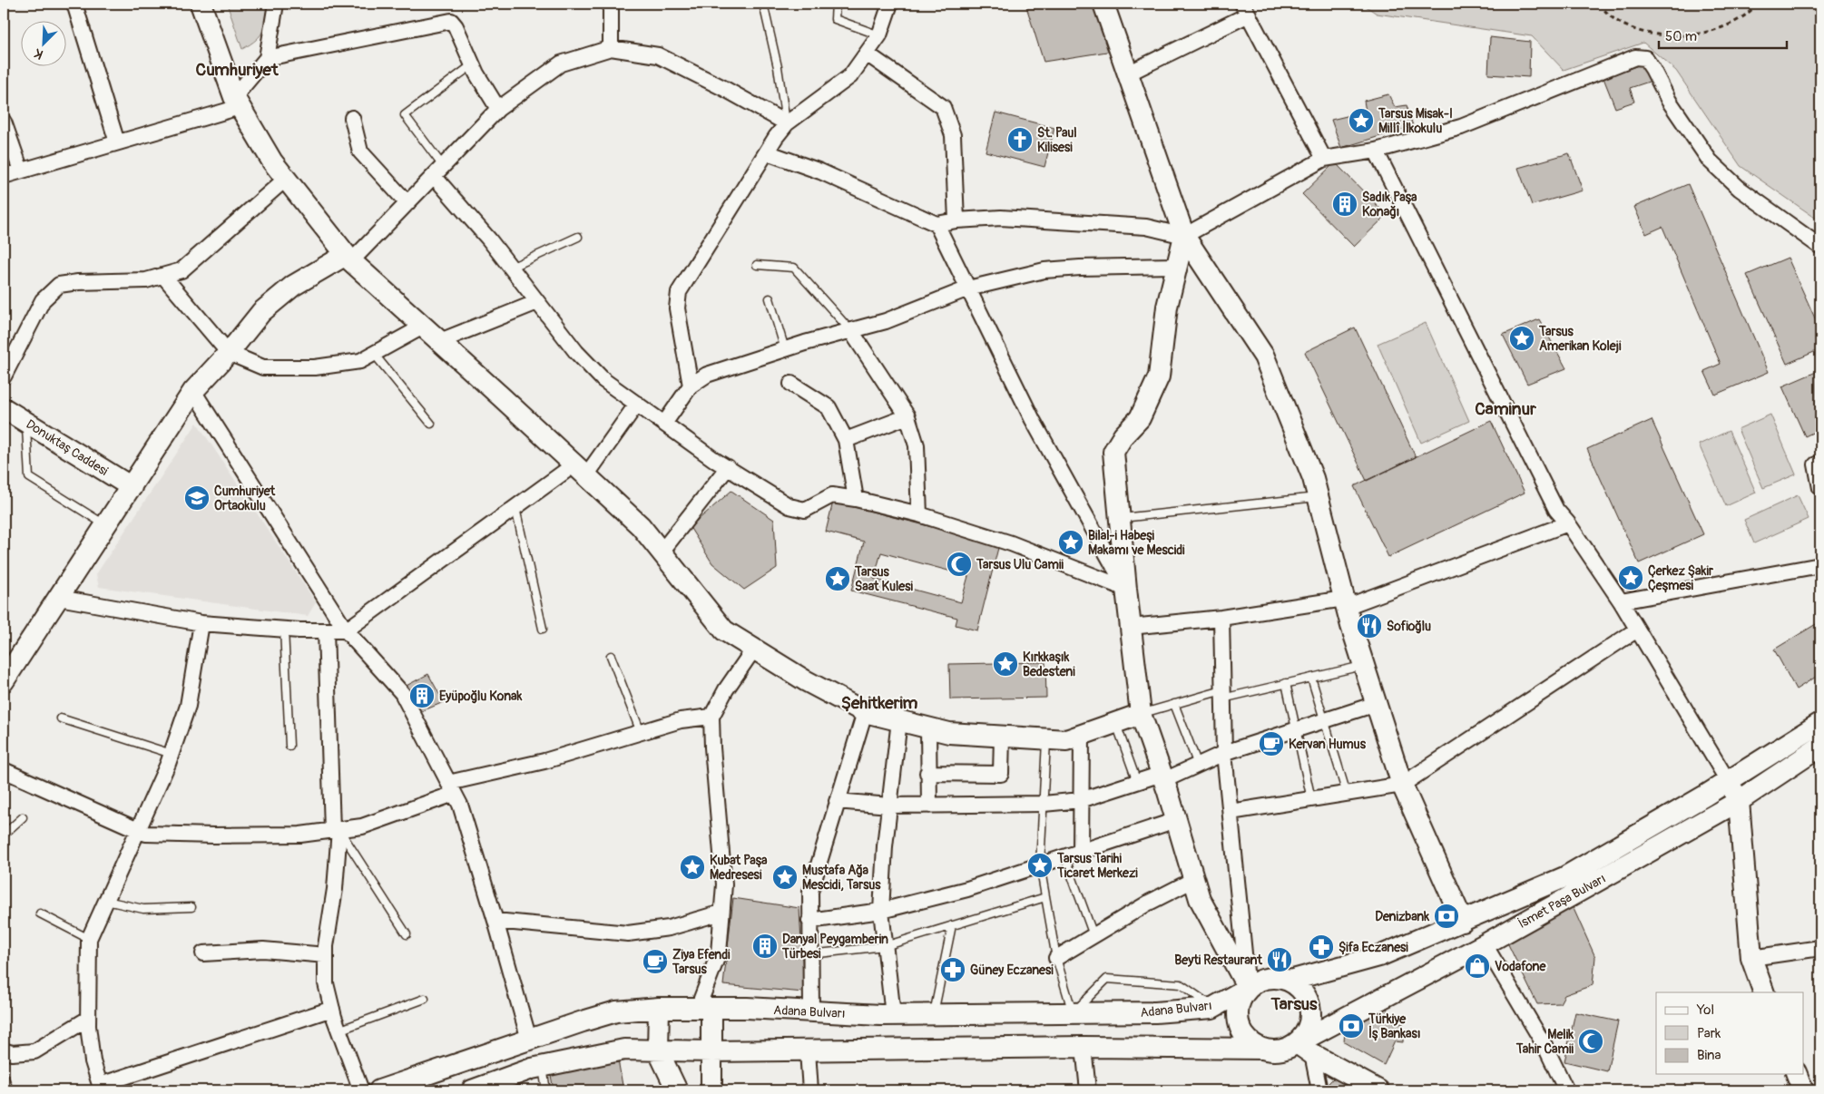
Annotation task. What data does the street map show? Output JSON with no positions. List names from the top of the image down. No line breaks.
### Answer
{"streets":{"street":["Donuktaş Caddesi","İsmet Paşa Bulvarı","Adana Bulvarı"]},"crossings":[["İsmet Paşa Bulvarı","Adana Bulvarı"]],"districts":["Cumhuriyet","Caminur","Şehitkerim","Tarsus"],"places":{"place":["Tarsus Misak-I Millî İlkokulu","Tarsus Amerikan Koleji","Bilal-i Habeşi Makamı ve Mescidi","Çerkez Şakir Çeşmesi","Tarsus Saat Kulesi","Kırkkaşık Bedesteni","Tarsus Tarihi Ticaret Merkezi","Kubat Paşa Medresesi","Mustafa Ağa Mescidi, Tarsus"],"church":["St. Paul Kilisesi"],"building":["Sadık Paşa Konağı","Eyüpoğlu Konak","Danyal Peygamberin Türbesi"],"school or university":["Cumhuriyet Ortaokulu"],"mosque":["Tarsus Ulu Camii","Melik Tahir Camii"],"restaurant":["Sofioğlu","Beyti Restaurant"],"cafe":["Kervan Humus","Ziya Efendi Tarsus"],"bank":["Denizbank","Türkiye İş Bankası"],"pharmacy":["Şifa Eczanesi","Güney Eczanesi"],"shop":["Vodafone"]},"legend":["Yol","Park","Bina"],"scale_bar":"50 m","north":"bottom left"}
